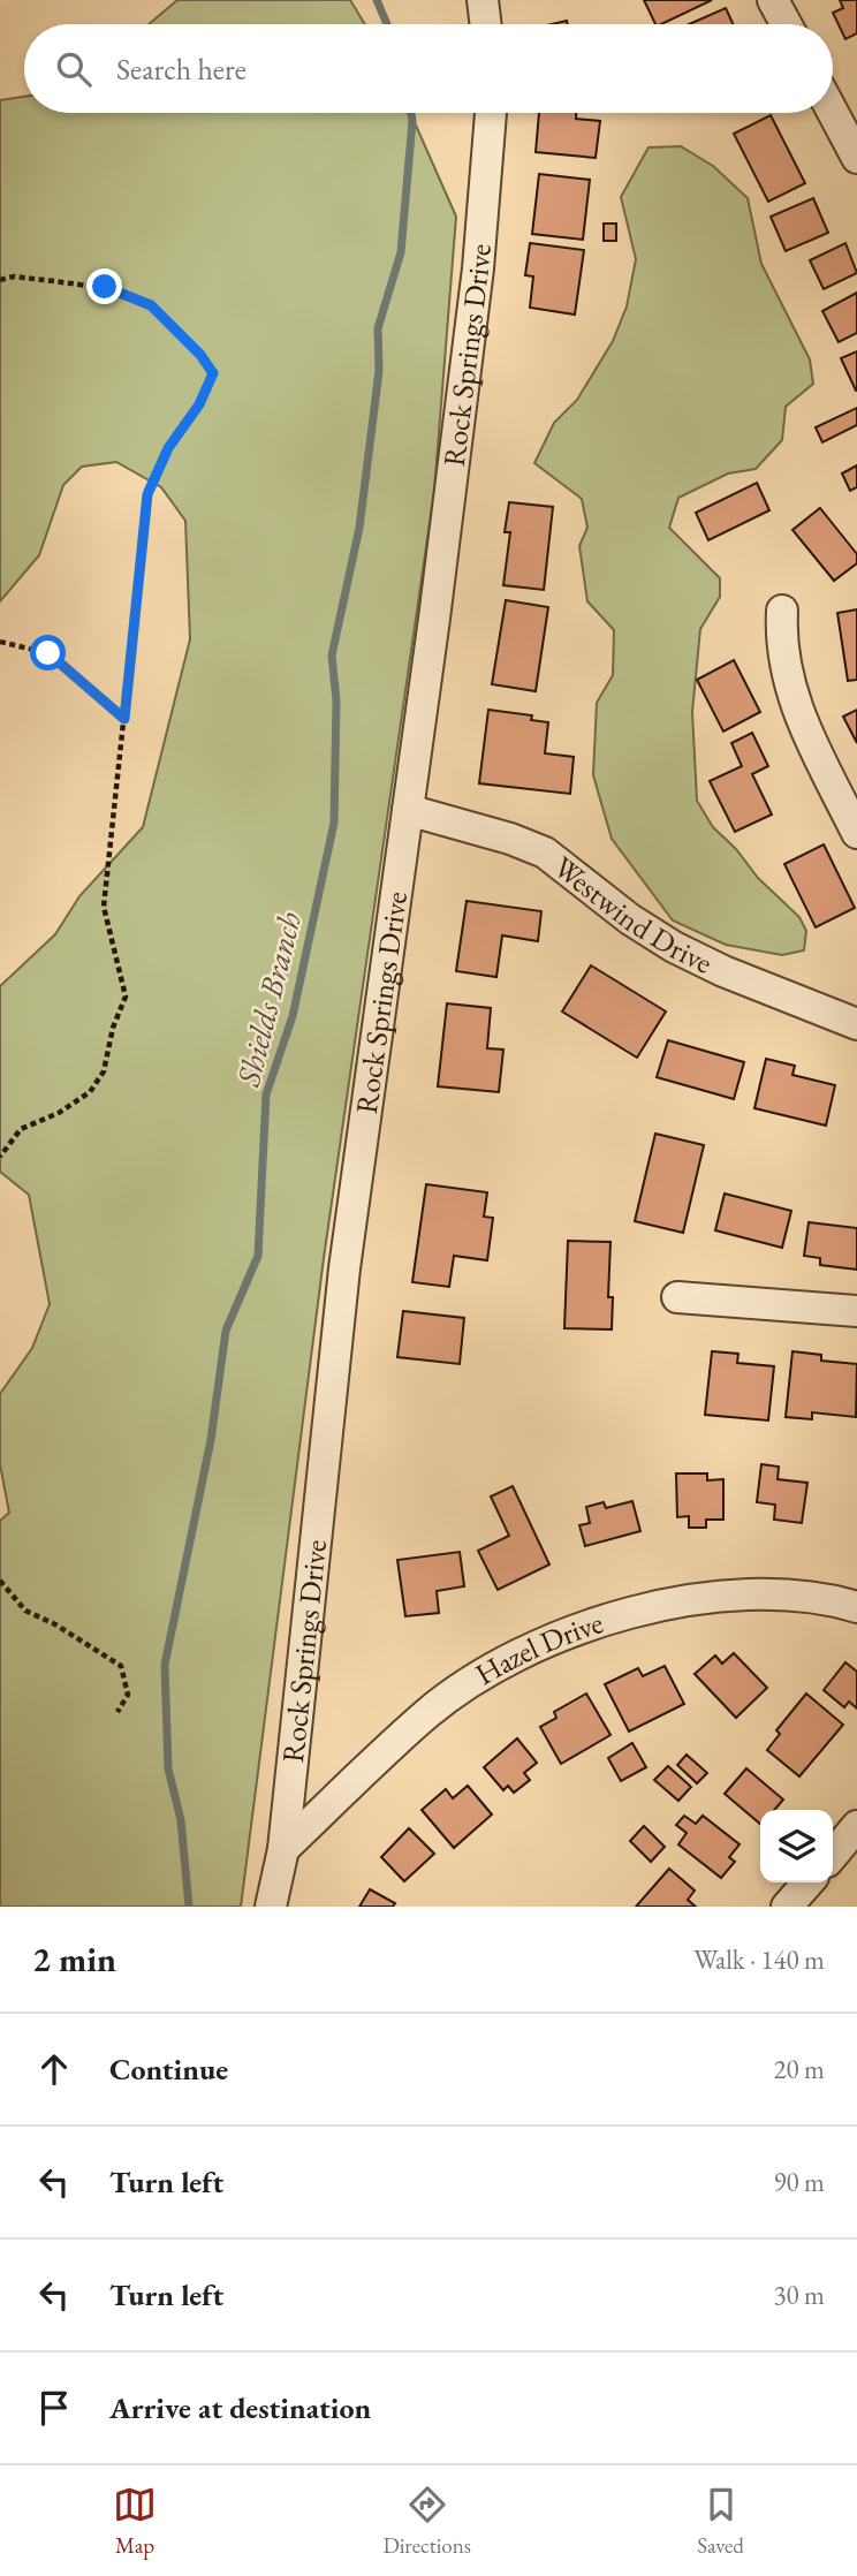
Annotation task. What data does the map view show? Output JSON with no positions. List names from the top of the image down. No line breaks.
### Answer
{"streets":{"street":["Rock Springs Drive","Westwind Drive","Hazel Drive"]},"crossings":[["Rock Springs Drive","Westwind Drive"],["Rock Springs Drive","Hazel Drive"]],"water":["Shields Branch"],"page":{"search":"Search here","heading":["2 min","Walk · 140 m"],"list":[["Continue","20 m"],["Turn left","90 m"],["Turn left","30 m"],"Arrive at destination"],"nav":["Map","Directions","Saved"]}}
